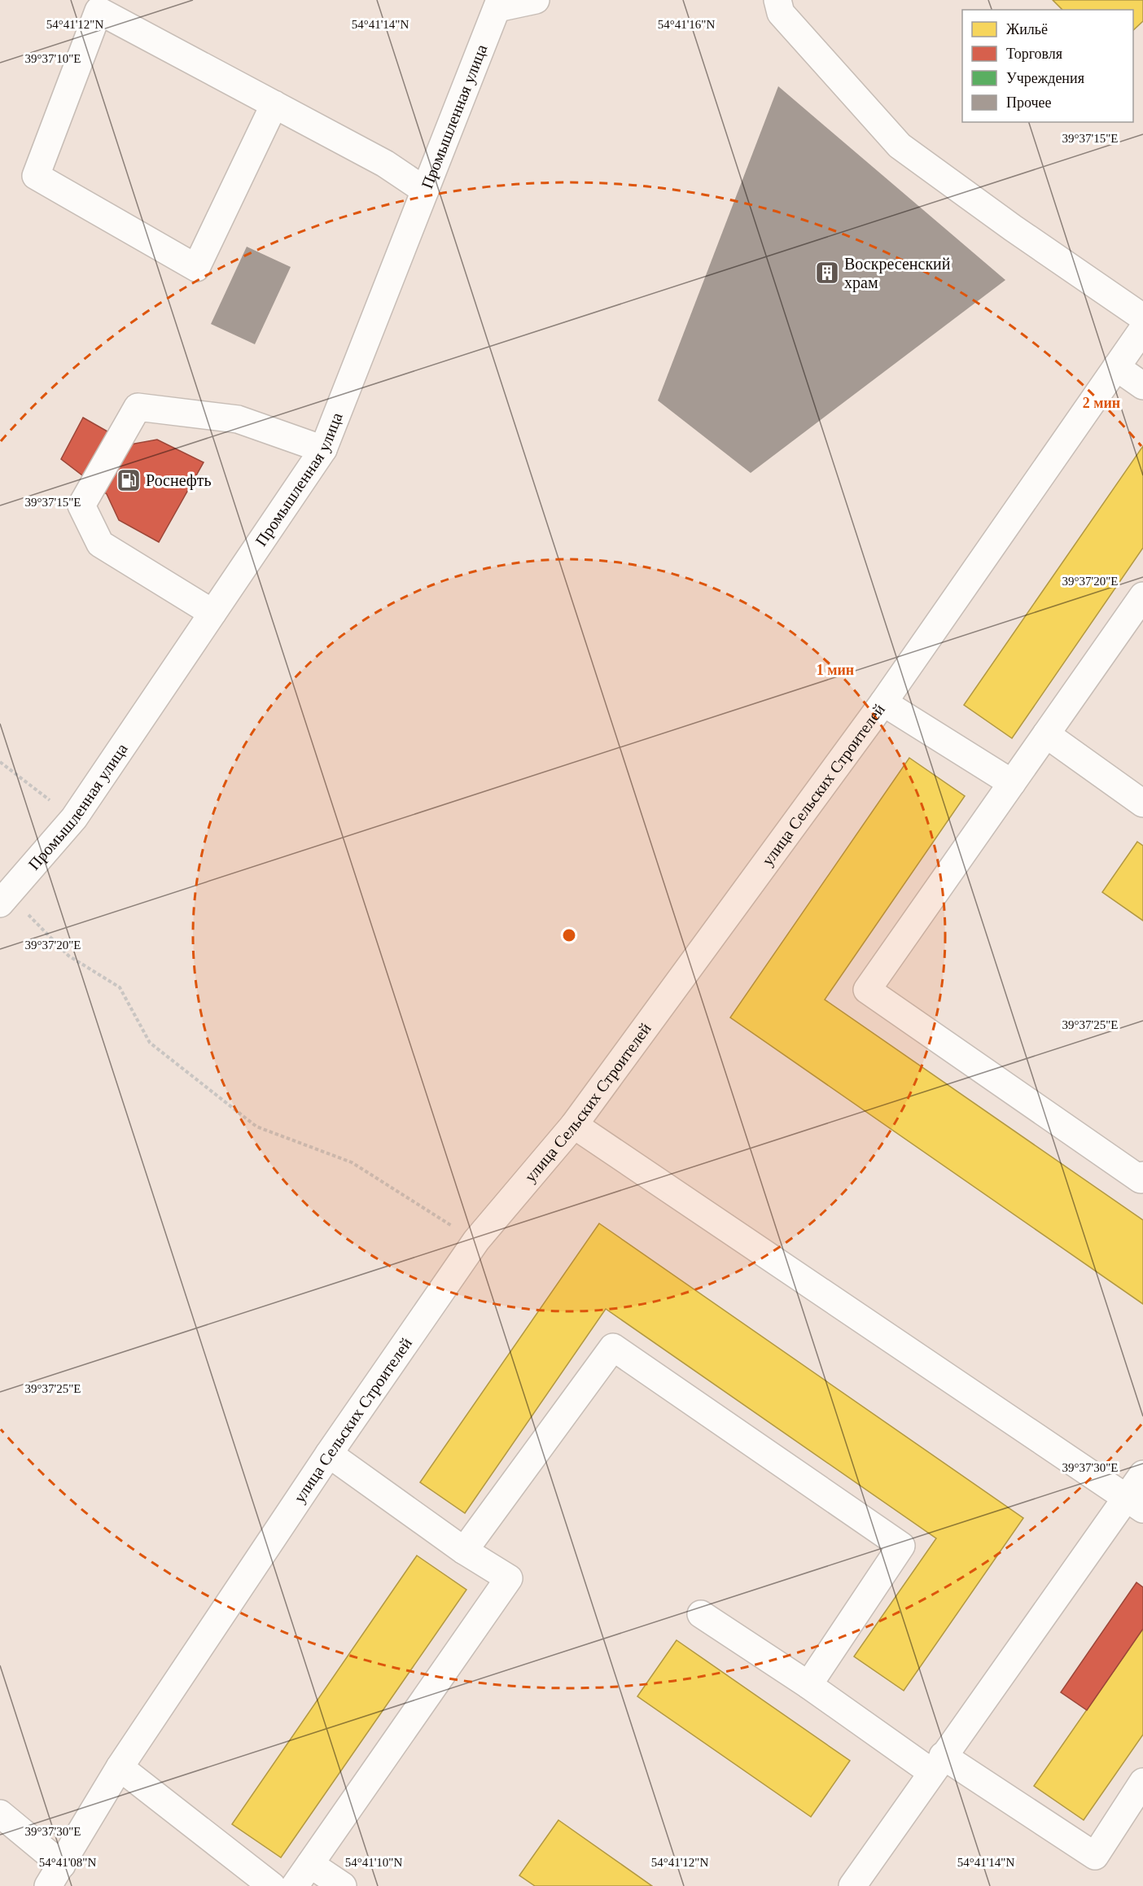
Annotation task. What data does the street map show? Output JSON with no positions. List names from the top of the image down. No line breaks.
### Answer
{"streets":{"street":["Промышленная улица","улица Сельских Строителей"]},"places":{"building":["Воскресенский храм"],"fuel station":["Роснефть"]},"legend":["Жильё","Торговля","Учреждения","Прочее"],"coordinates":["54°41'12\"N","54°41'14\"N","54°41'16\"N","39°37'10\"E","39°37'15\"E","39°37'20\"E","39°37'25\"E","39°37'30\"E","54°41'08\"N","54°41'10\"N"],"rings":["2 мин","1 мин"]}
